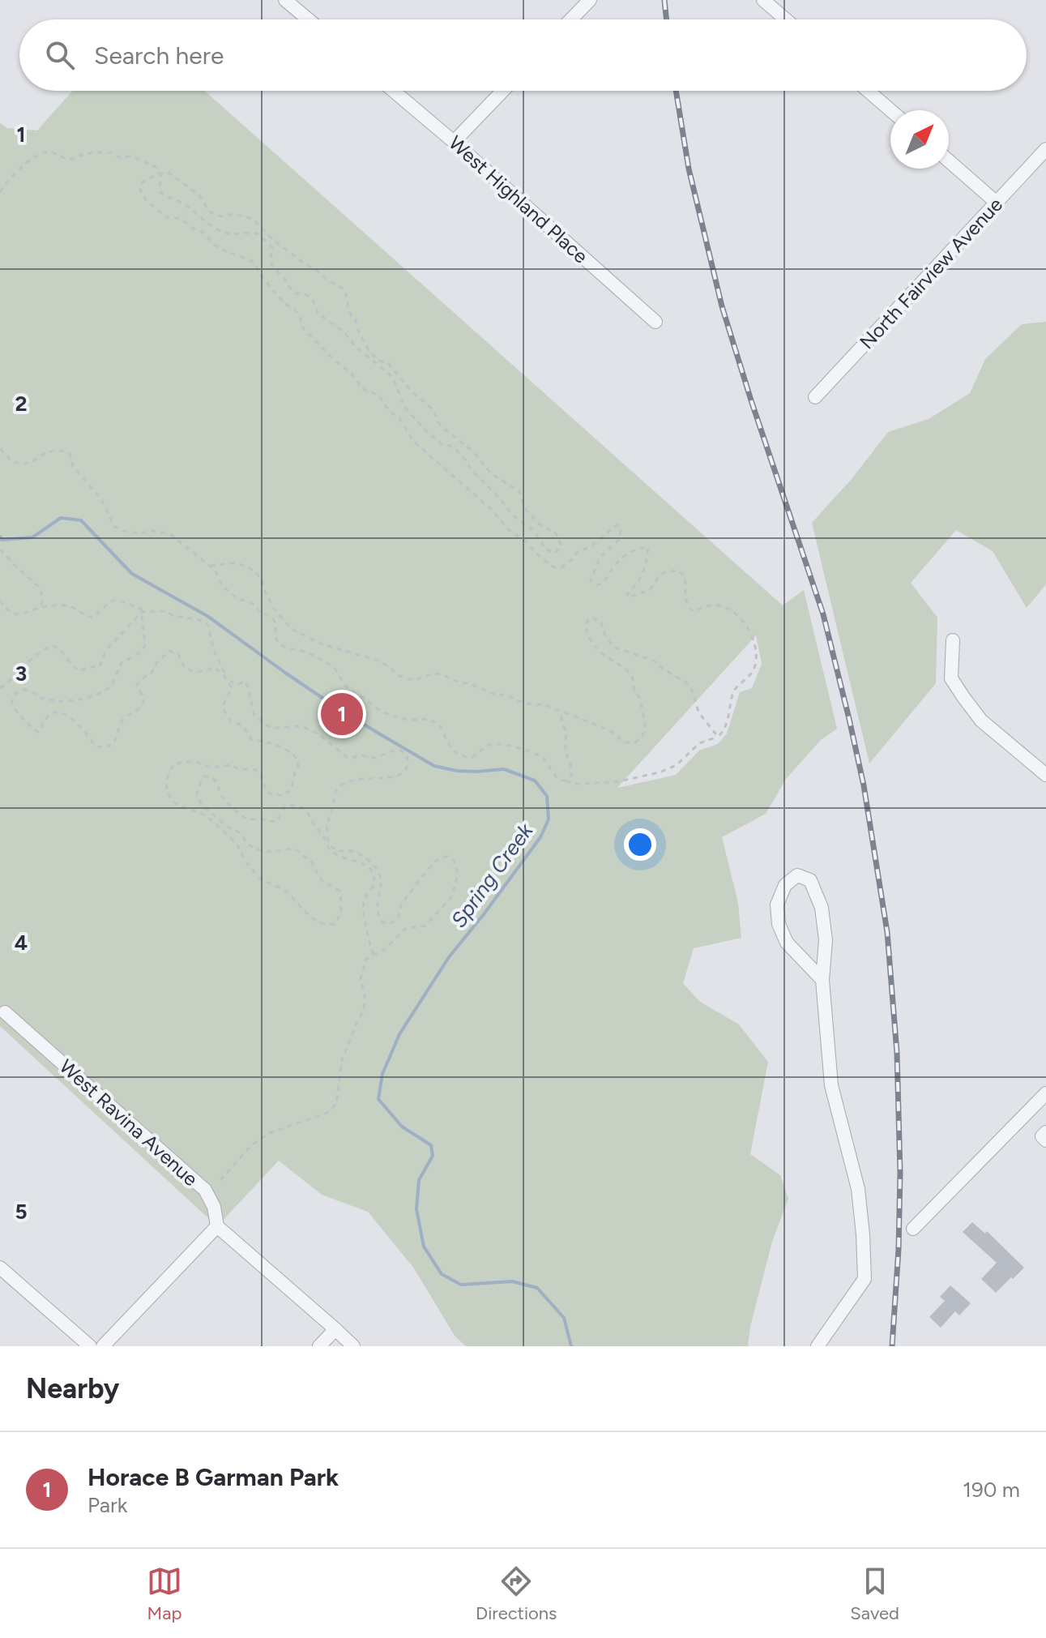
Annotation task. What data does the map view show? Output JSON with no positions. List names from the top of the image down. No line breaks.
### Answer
{"streets":{"street":["West Highland Place","North Fairview Avenue","West Ravina Avenue"]},"water":["Spring Creek"],"north":"top right","page":{"search":"Search here","pins":"1","heading":"Nearby","list":[{"mark":"1","name":"Horace B Garman Park","note":"Park","value":"190 m"}],"nav":["Map","Directions","Saved"]},"grid":{"rows":["1","2","3","4","5"]}}
